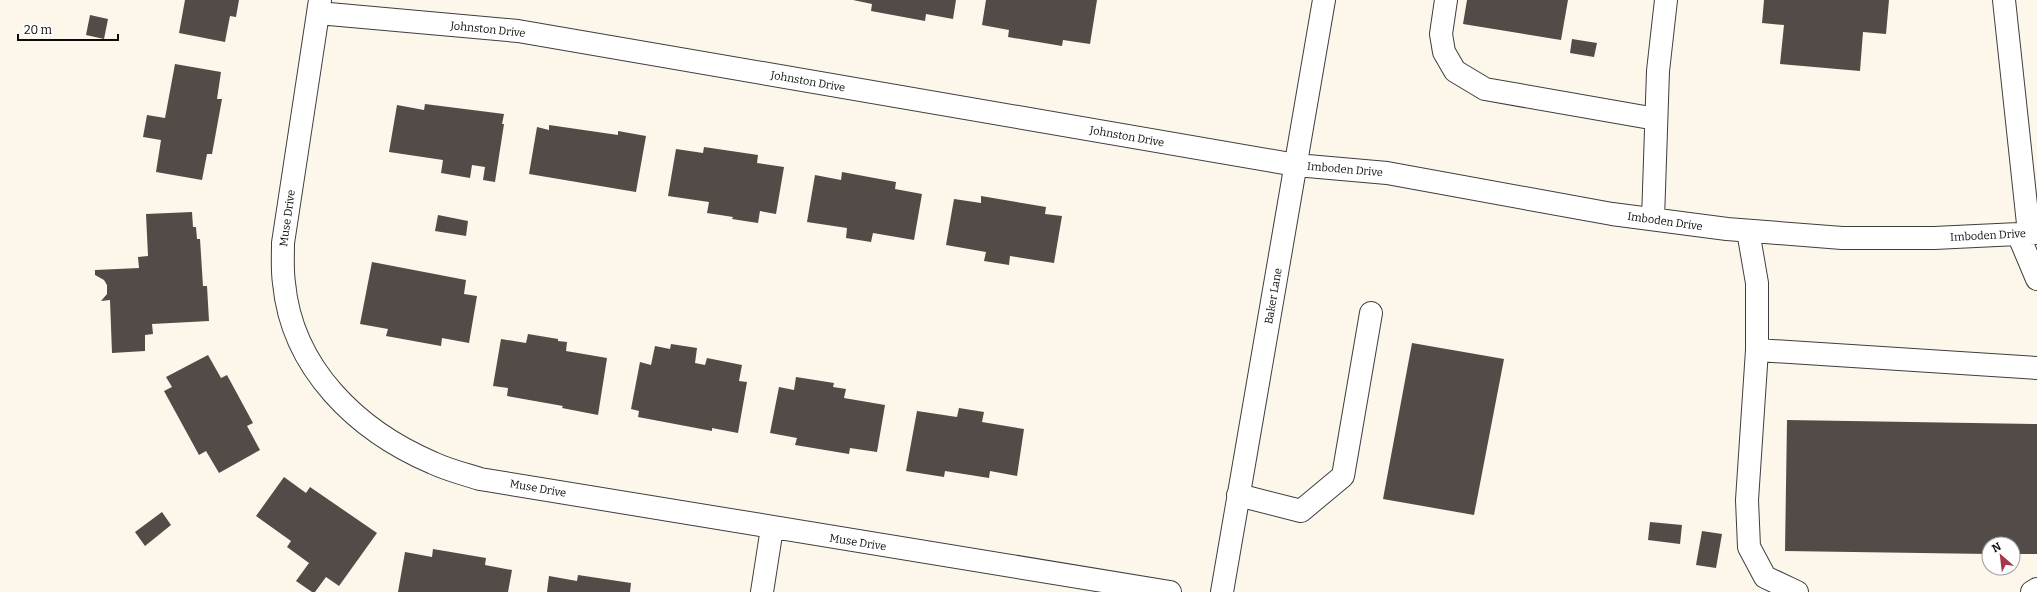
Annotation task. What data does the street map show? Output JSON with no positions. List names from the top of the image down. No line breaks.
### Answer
{"streets":{"street":["Johnston Drive","Imboden Drive","Muse Drive","Baker Lane"]},"crossings":[["Johnston Drive","Imboden Drive"],["Johnston Drive","Muse Drive"],["Johnston Drive","Baker Lane"],["Imboden Drive","Baker Lane"]],"scale_bar":"20 m","north":"top left"}
